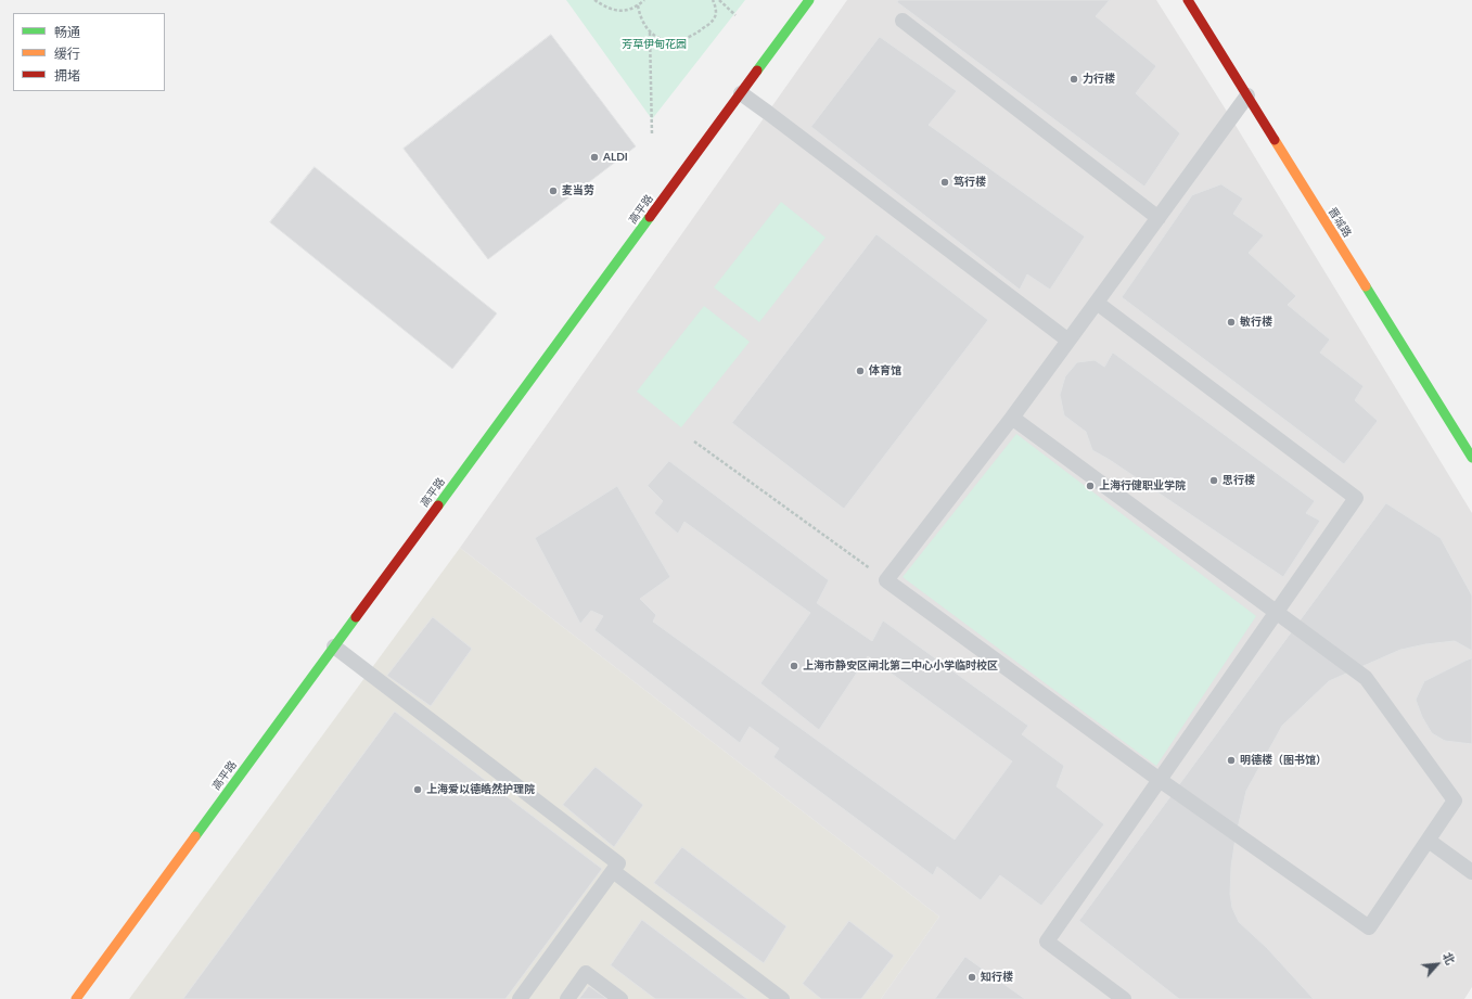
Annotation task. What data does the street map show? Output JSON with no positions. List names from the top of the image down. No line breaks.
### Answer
{"streets":{"street":["高平路","晋城路"]},"parks":["芳草伊甸花园"],"places":["力行楼","ALDI","笃行楼","麦当劳","敏行楼","体育馆","思行楼","上海行健职业学院","上海市静安区闸北第二中心小学临时校区","明德楼（图书馆）","上海爱以德皓然护理院","知行楼"],"legend":["畅通","缓行","拥堵"],"north":"top right"}
